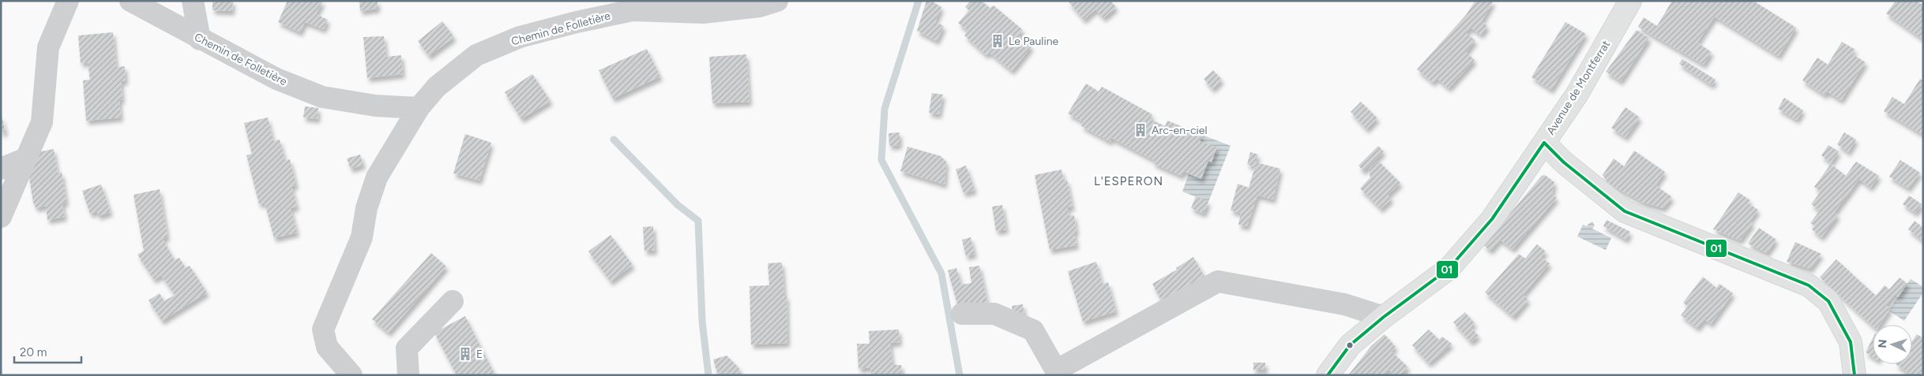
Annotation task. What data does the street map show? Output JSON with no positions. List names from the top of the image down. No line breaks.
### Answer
{"streets":{"street":["Chemin de Folletière","Avenue de Montferrat"]},"districts":["L'ESPERON"],"places":{"building":["Le Pauline","Arc-en-ciel","E"]},"lines":["transit line 01"],"scale_bar":"20 m","north":"left"}
